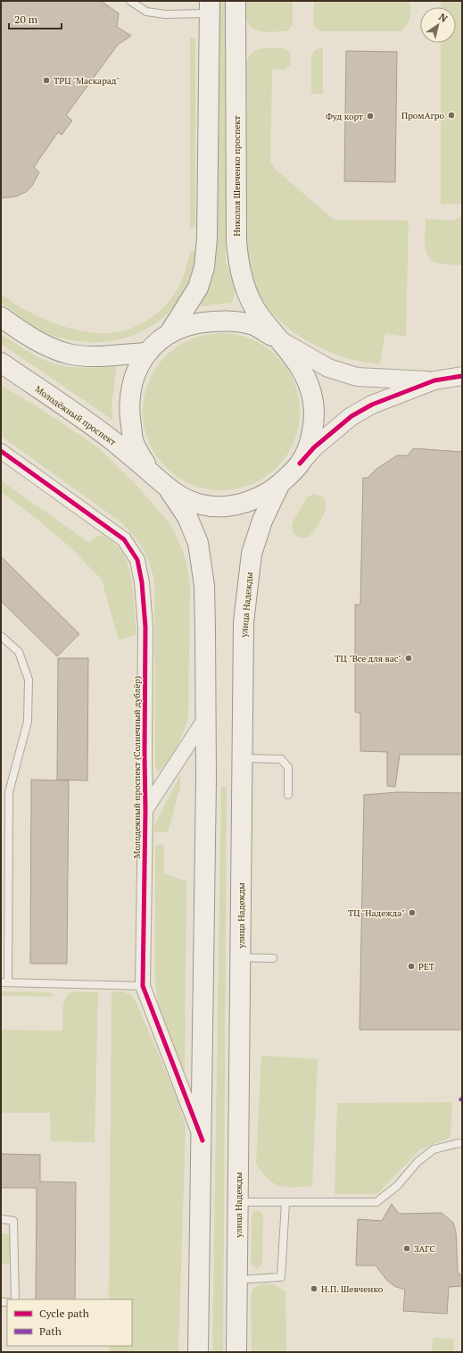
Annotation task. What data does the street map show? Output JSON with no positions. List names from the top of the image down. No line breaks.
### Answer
{"streets":{"main road":["Николая Шевченко проспект","Молодёжный проспект","улица Надежды"],"street":["Молодежный проспект (Солнечный дублёр)"]},"crossings":[["Николая Шевченко проспект","Молодёжный проспект"],["Молодёжный проспект","улица Надежды"]],"places":["ТРЦ \"Маскарад\"","ПромАгро","Фуд корт","ТЦ \"Все для вас\"","ТЦ \"Надежда\"","РЕТ","ЗАГС","Н.П. Шевченко"],"legend":["Cycle path","Path"],"scale_bar":"20 m","north":"top right"}
